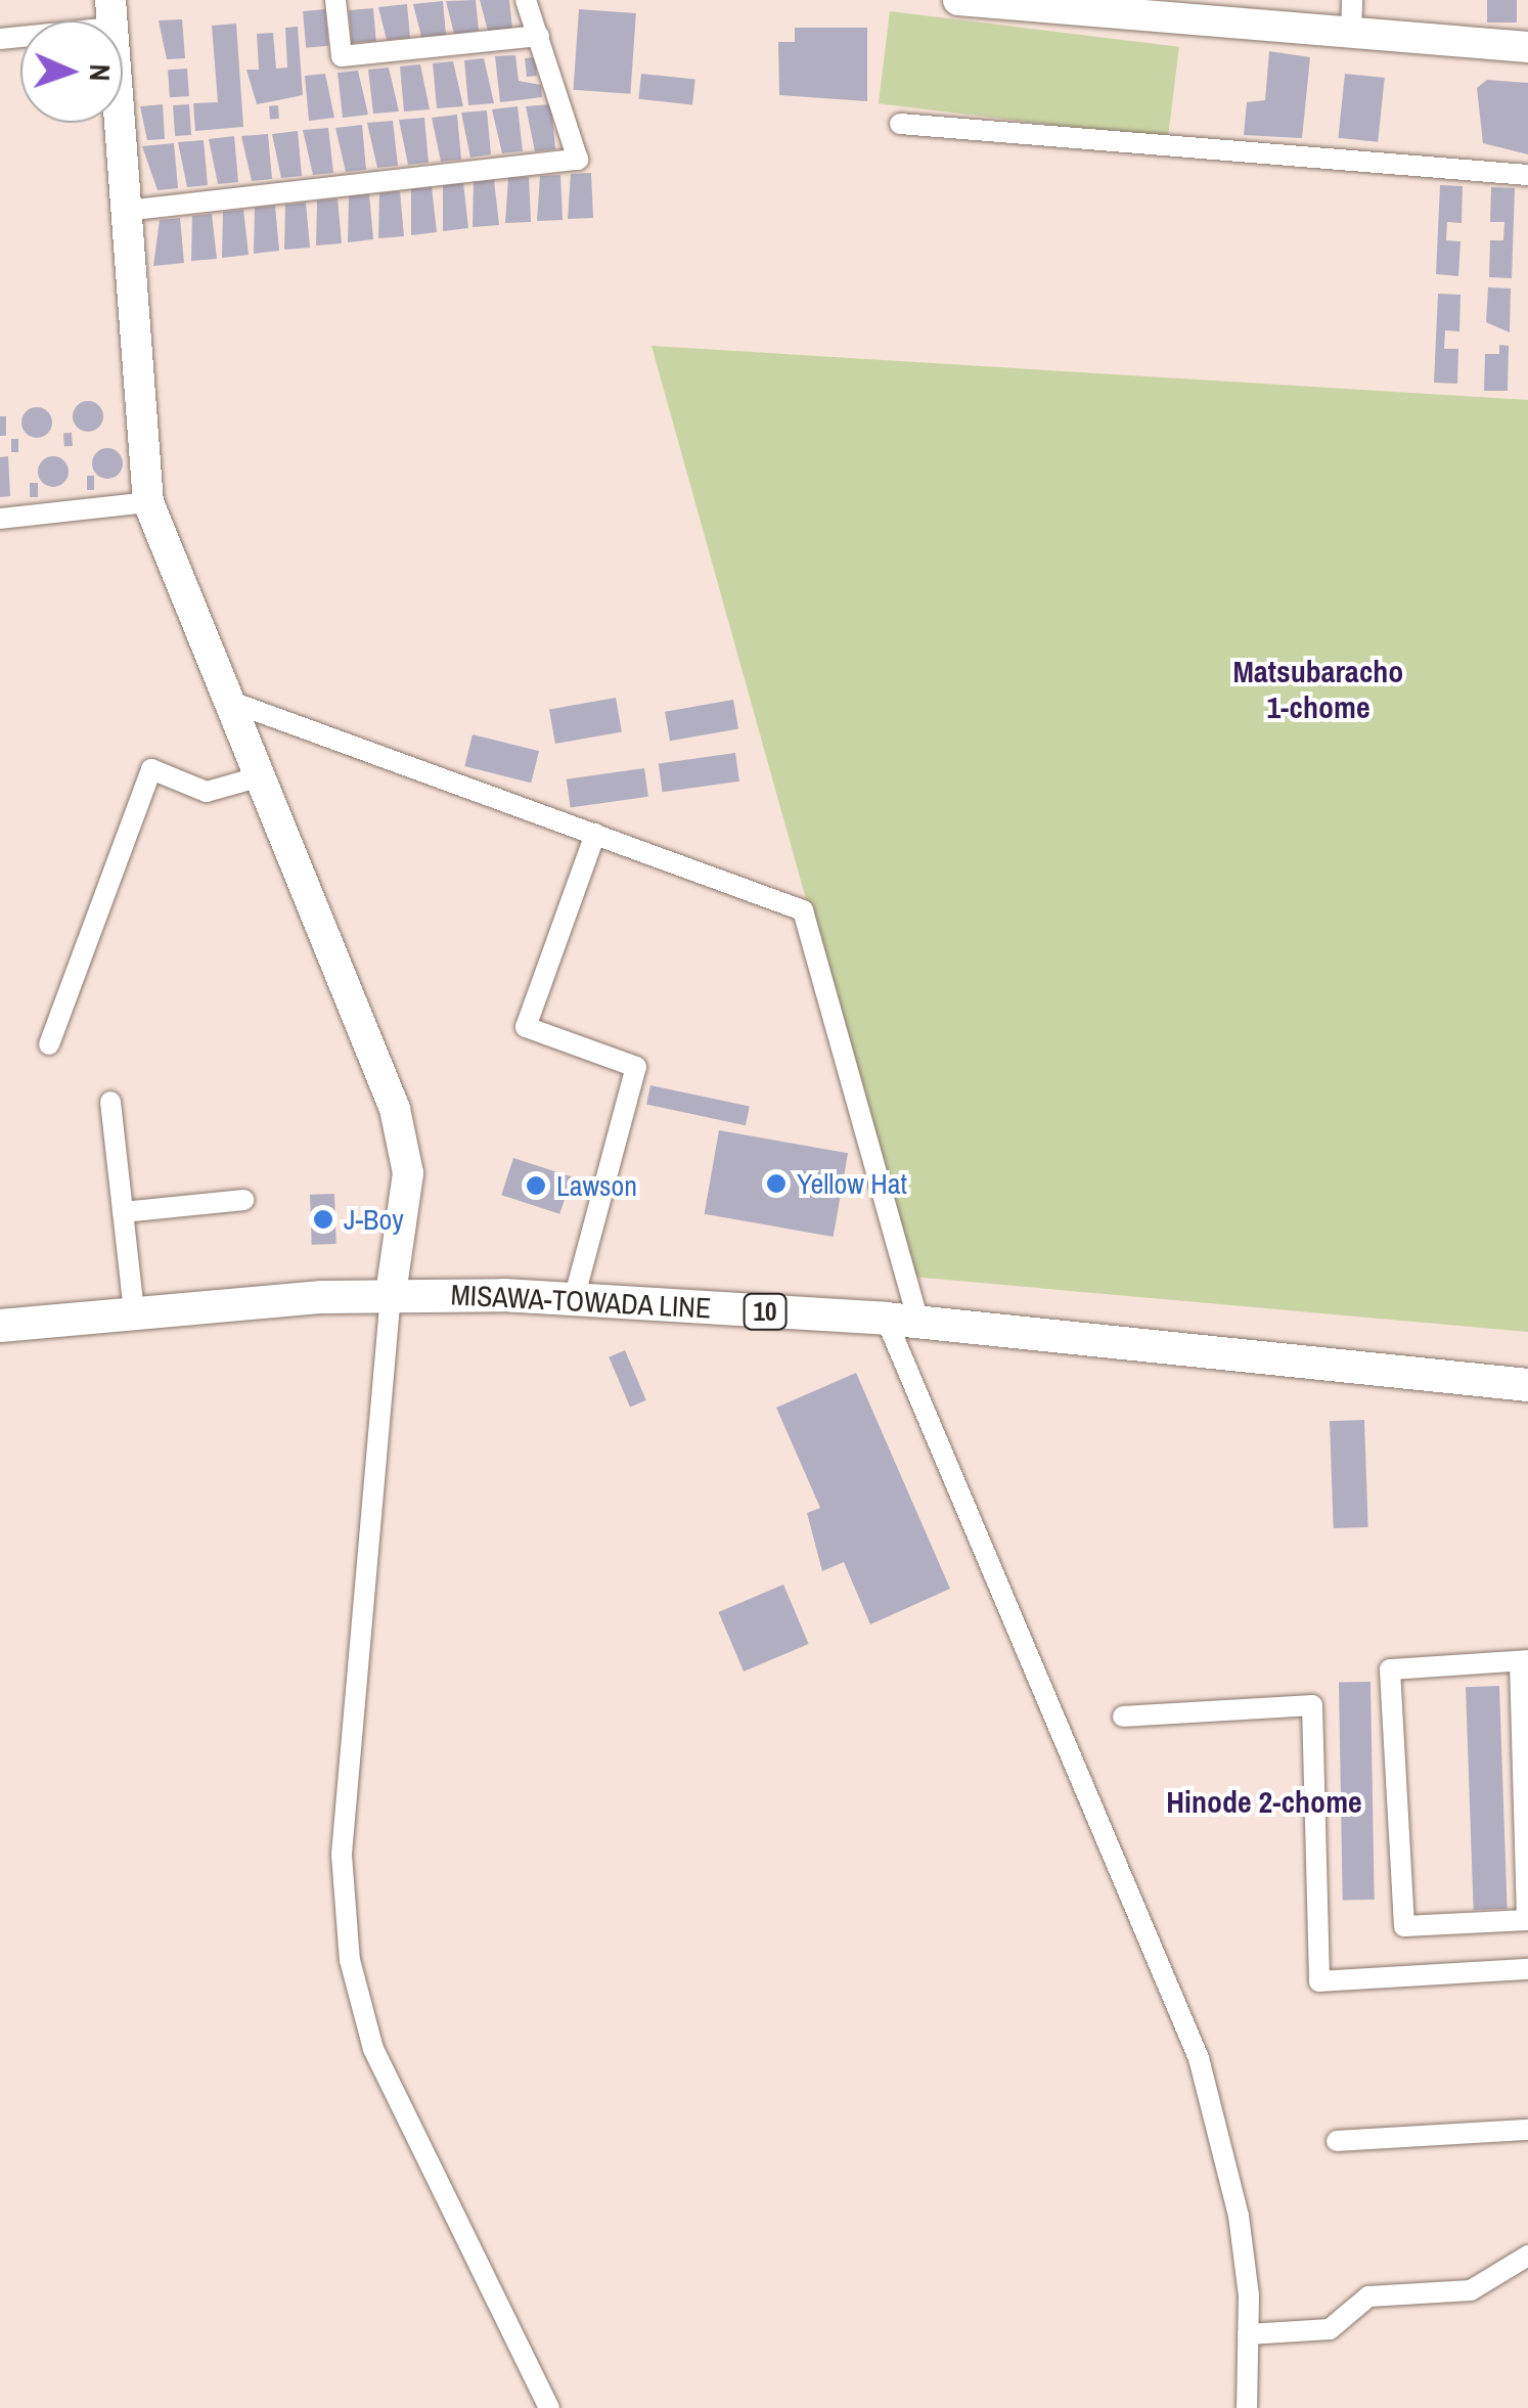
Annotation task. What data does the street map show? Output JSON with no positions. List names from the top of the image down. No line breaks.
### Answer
{"streets":{"main road":["MISAWA-TOWADA LINE","10"]},"districts":["Matsubaracho 1-chome","Hinode 2-chome"],"places":["Yellow Hat","Lawson","J-Boy"],"north":"right"}
